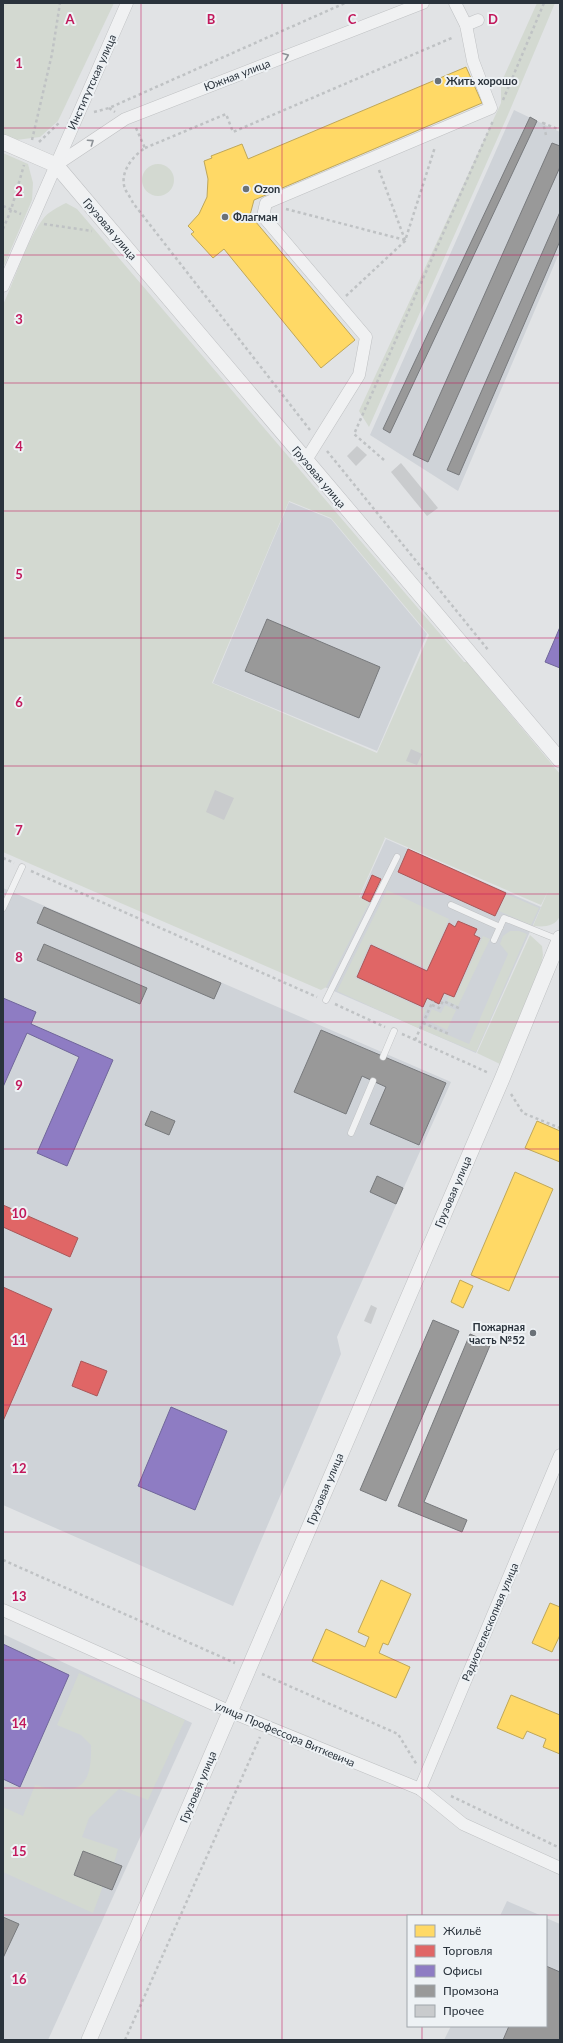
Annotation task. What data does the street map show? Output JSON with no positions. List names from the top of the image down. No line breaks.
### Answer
{"streets":{"street":["Южная улица","Институтская улица","Грузовая улица","Радиотелескопная улица","улица Профессора Виткевича"]},"crossings":[["Южная улица","Институтская улица"],["Южная улица","Грузовая улица"],["Институтская улица","Грузовая улица"],["Грузовая улица","улица Профессора Виткевича"],["Радиотелескопная улица","улица Профессора Виткевича"]],"one_way":["Южная улица"],"places":["Жить хорошо","Ozon","Флагман","Пожарная часть №52"],"legend":["Жильё","Торговля","Офисы","Промзона","Прочее"],"grid":{"columns":["A","B","C","D"],"rows":["1","2","3","4","5","6","7","8","9","10","11","12","13","14","15","16"]}}
